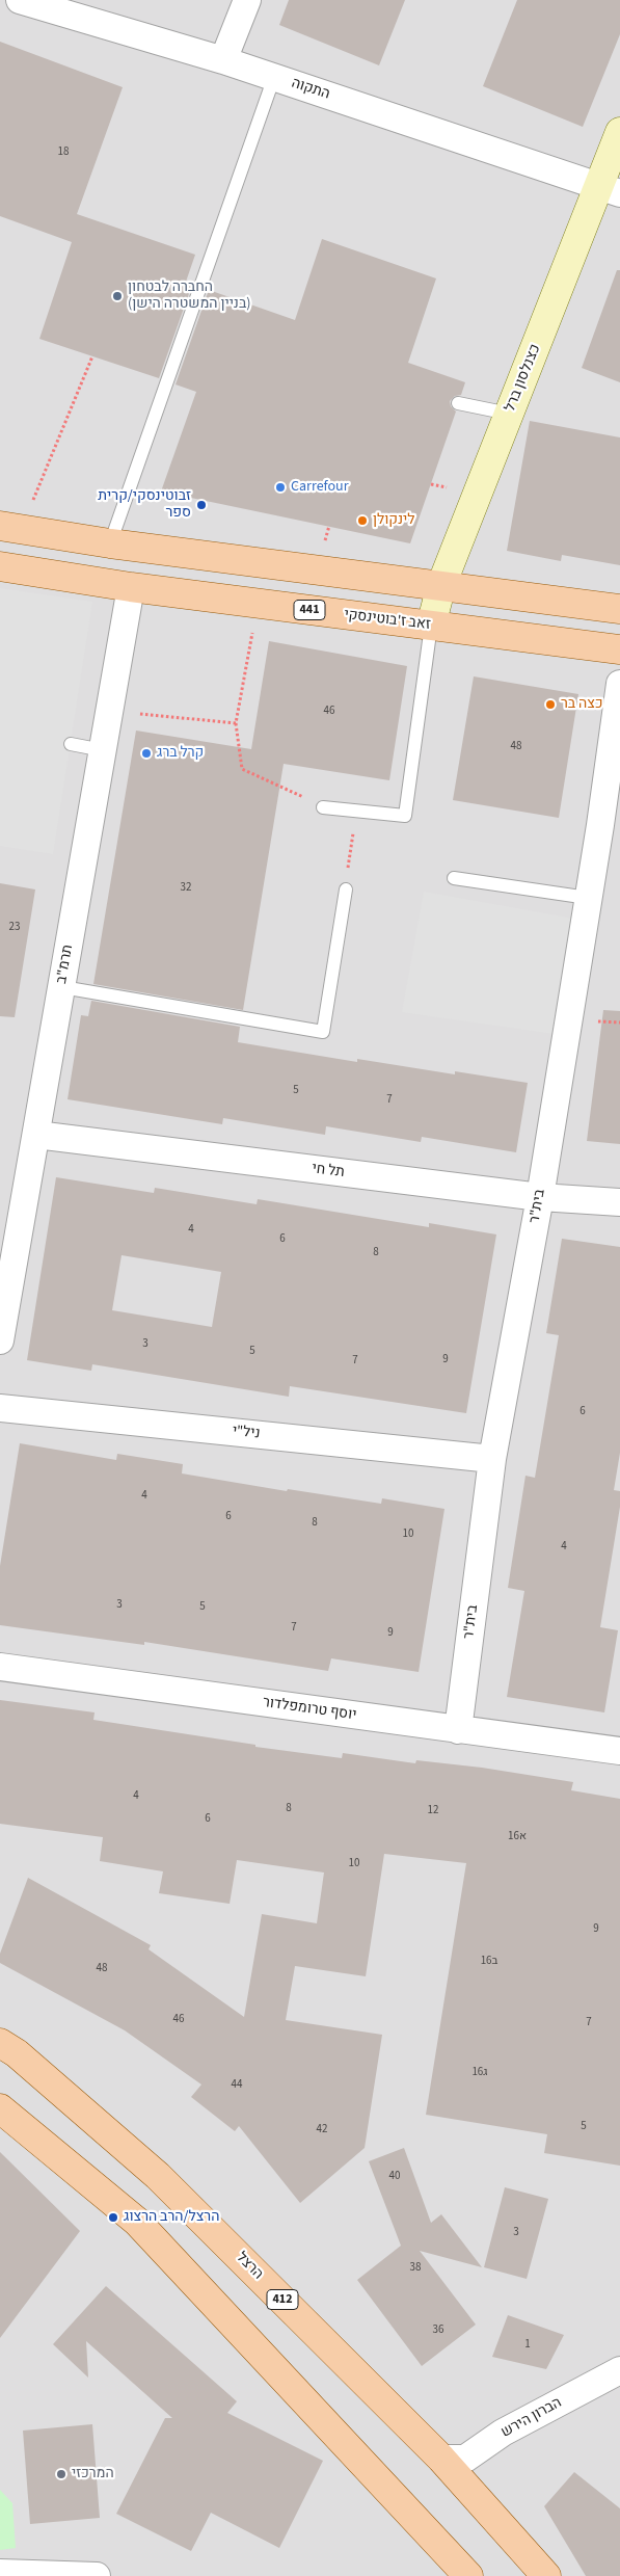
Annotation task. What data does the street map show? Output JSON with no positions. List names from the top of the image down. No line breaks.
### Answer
{"streets":{"main road":["441","זאב ז'בוטינסקי","הרצל","412"],"street":["התקוה","כצנלסון ברל","תרמ\"ב","תל חי","בית\"ר","ניל\"י","יוסף טרומפלדור","הברון הירש"]},"crossings":[["התקוה","כצנלסון ברל"],["כצנלסון ברל","זאב ז'בוטינסקי"],["זאב ז'בוטינסקי","תרמ\"ב"],["תרמ\"ב","תל חי"],["תל חי","בית\"ר"],["בית\"ר","ניל\"י"],["בית\"ר","יוסף טרומפלדור"],["הרצל","הברון הירש"]],"places":["החברה לבטחון (בניין המשטרה הישן)","Carrefour","זבוטינסקי/קרית ספר","לינקולן","כצה בר","קרל ברג","הרצל/הרב הרצוג","המרכזי"],"house_numbers":["18","46","48","32","23","5","7","4","6","8","3","5","9","7","6","4","6","8","10","4","3","5","7","9","4","8","12","6","16א","10","9","16ב","48","46","7","16ג","44","5","42","40","3","38","36","1"]}
